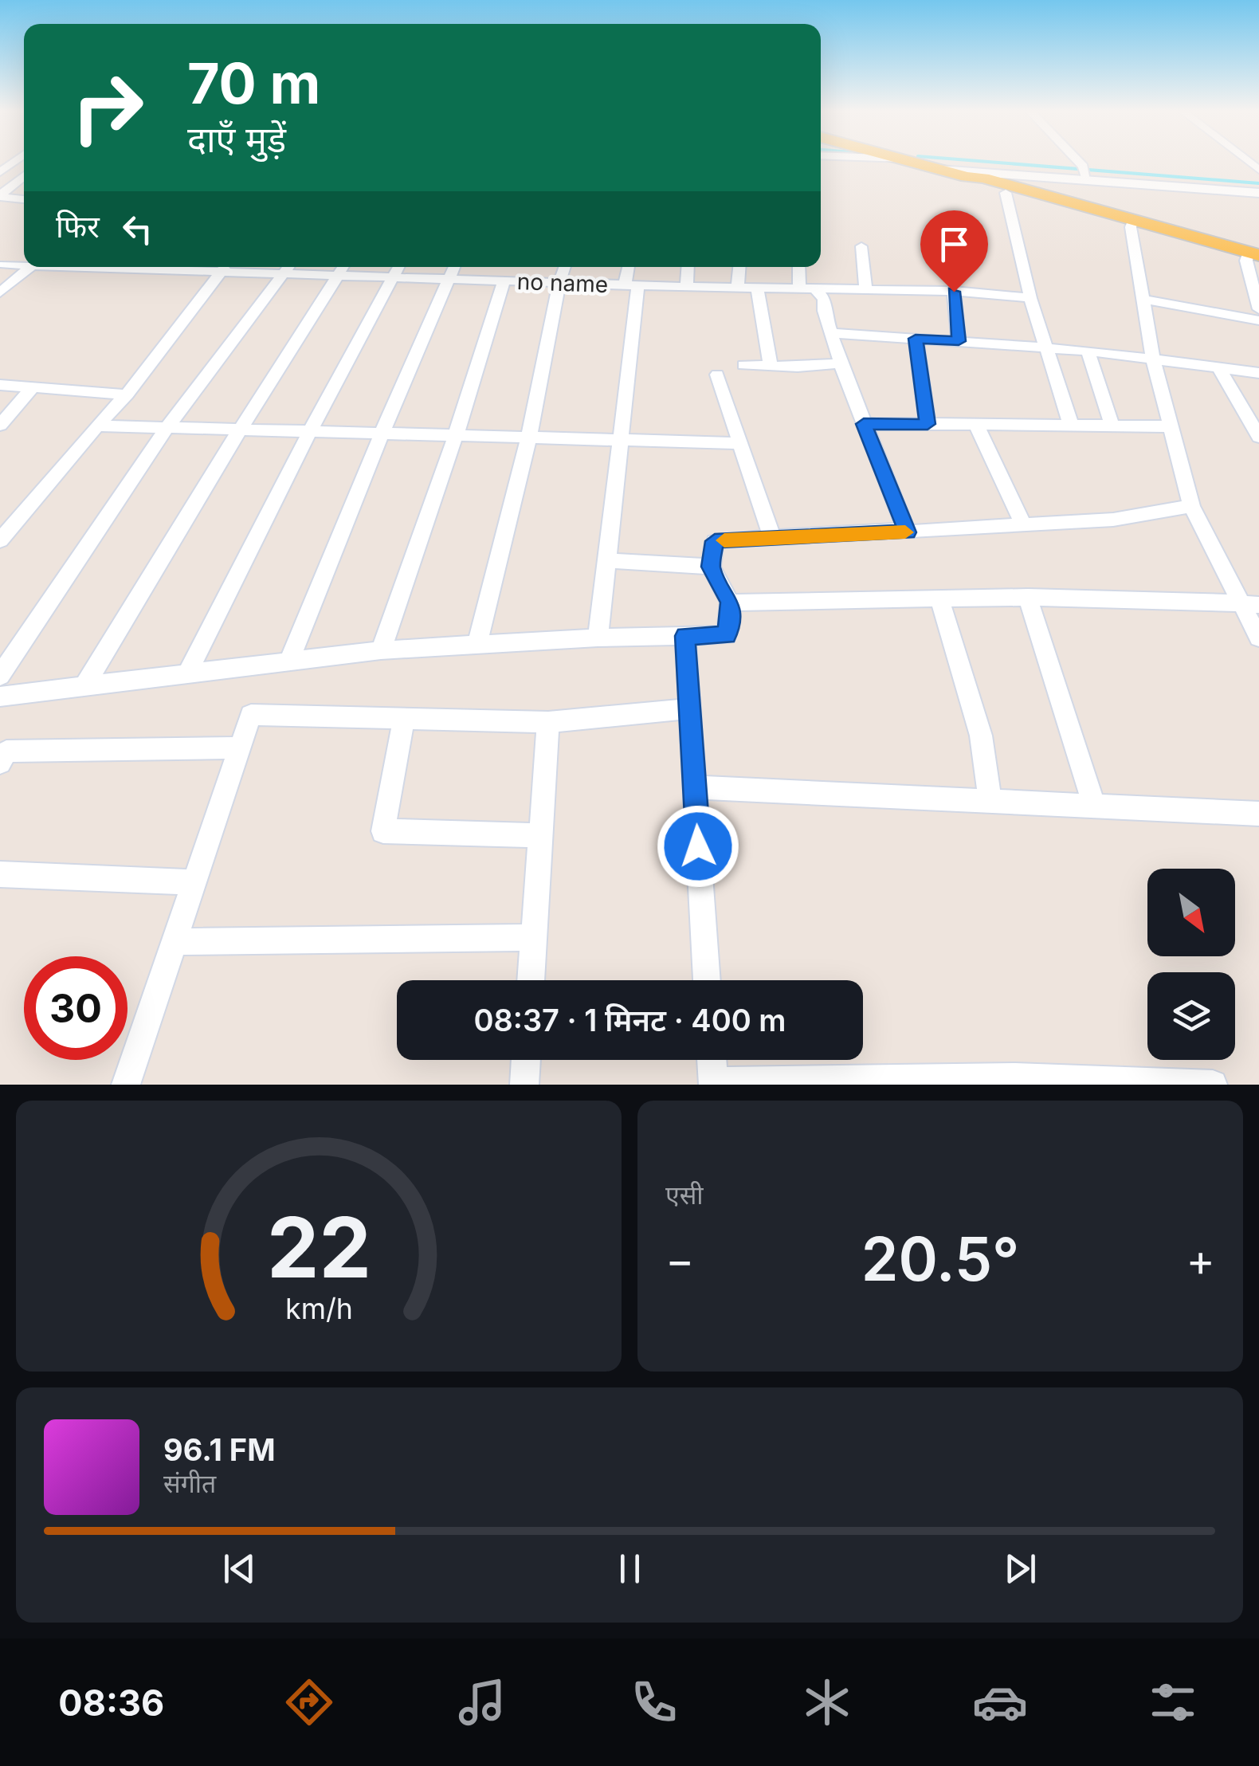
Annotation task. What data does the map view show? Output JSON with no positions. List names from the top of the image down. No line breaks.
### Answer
{"streets":{"street":["no name"]},"north":"bottom right","page":{"turn":["70 m","दाएँ मुड़ें"],"then":"फिर","limit":"30","trip":"08:37 · 1 मिनट · 400 m","tile":"एसी","heat":["−","20.5°","+"],"song":["96.1 FM","संगीत"],"tabs":"08:36","gauge":["22","km/h"]}}
